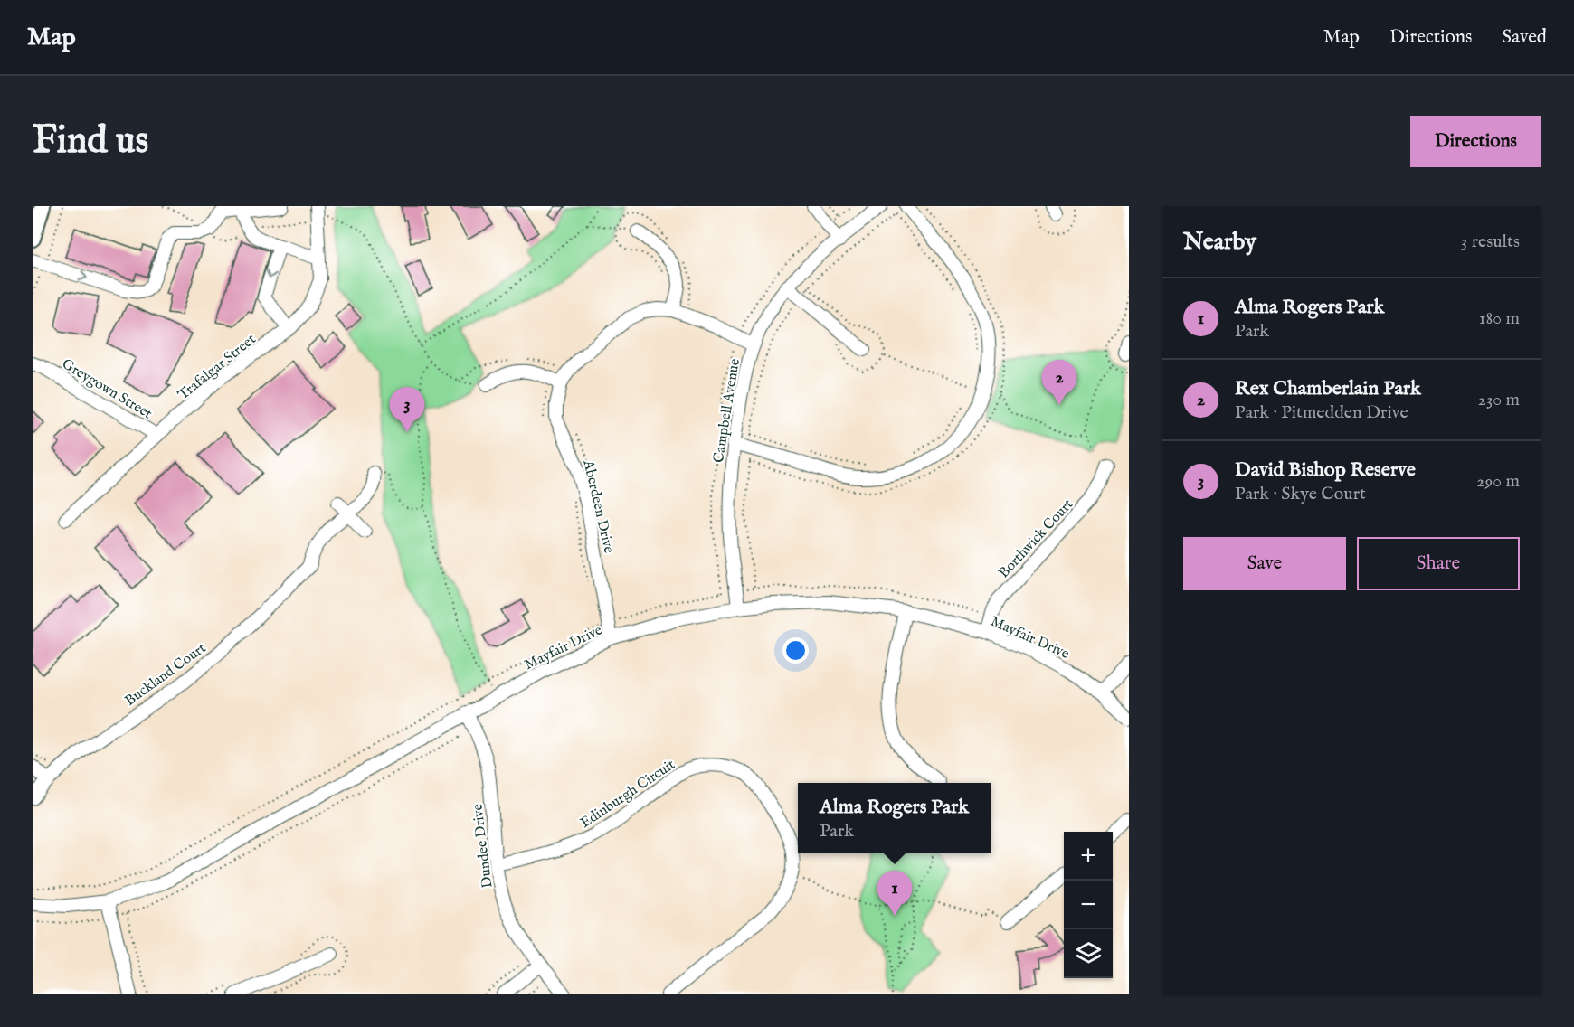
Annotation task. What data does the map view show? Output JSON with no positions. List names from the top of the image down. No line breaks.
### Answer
{"streets":{"street":["Trafalgar Street","Greygown Street","Campbell Avenue","Aberdeen Drive","Borthwick Court","Mayfair Drive","Buckland Court","Edinburgh Circuit","Dundee Drive"]},"crossings":[["Trafalgar Street","Greygown Street"],["Campbell Avenue","Aberdeen Drive"],["Campbell Avenue","Mayfair Drive"],["Aberdeen Drive","Mayfair Drive"],["Borthwick Court","Mayfair Drive"],["Mayfair Drive","Dundee Drive"],["Edinburgh Circuit","Dundee Drive"]],"page":{"header":"Map","nav":["Map","Directions","Saved"],"buttons":["Directions",["Save","Share"]],"title":"Find us","heading":["Nearby","3 results"],"list":[{"mark":"1","name":"Alma Rogers Park","note":"Park","value":"180 m"},{"mark":"2","name":"Rex Chamberlain Park","note":"Park · Pitmedden Drive","value":"230 m"},{"mark":"3","name":"David Bishop Reserve","note":"Park · Skye Court","value":"290 m"}],"pins":["2","3","1"],"popup":["Alma Rogers Park","Park"],"map_buttons":["+","−"]}}
